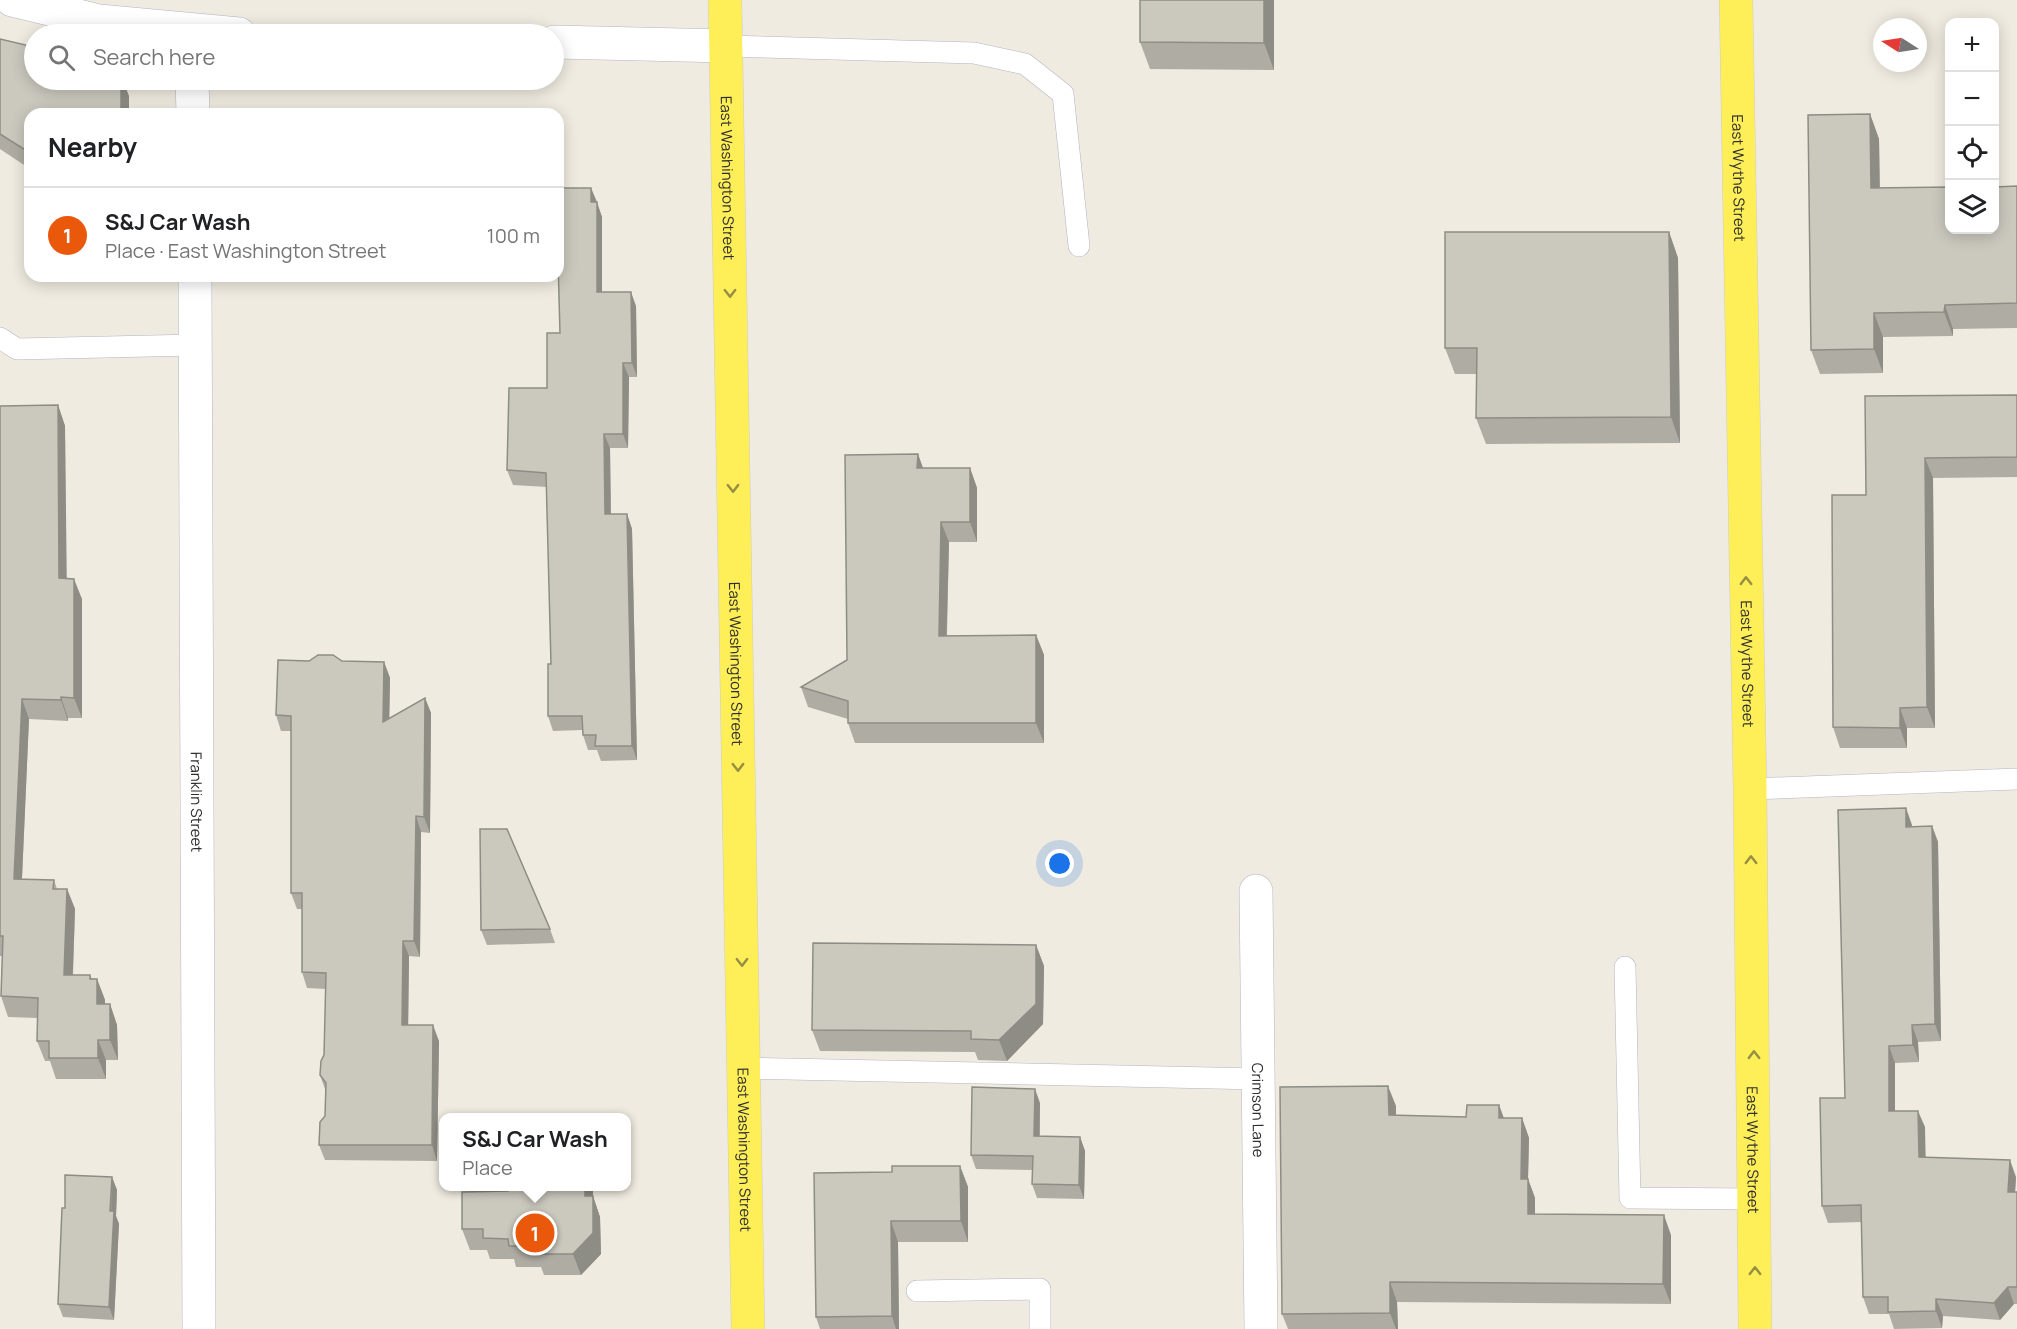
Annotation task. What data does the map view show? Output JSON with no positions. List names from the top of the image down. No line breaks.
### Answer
{"streets":{"main road":["East Washington Street","East Wythe Street"],"street":["Franklin Street","Crimson Lane"]},"one_way":["East Washington Street","East Wythe Street"],"north":"left","page":{"map_buttons":["+","−"],"search":"Search here","heading":"Nearby","list":[{"mark":"1","name":"S&J Car Wash","note":"Place · East Washington Street","value":"100 m"}],"popup":["S&J Car Wash","Place"],"pins":"1"}}
